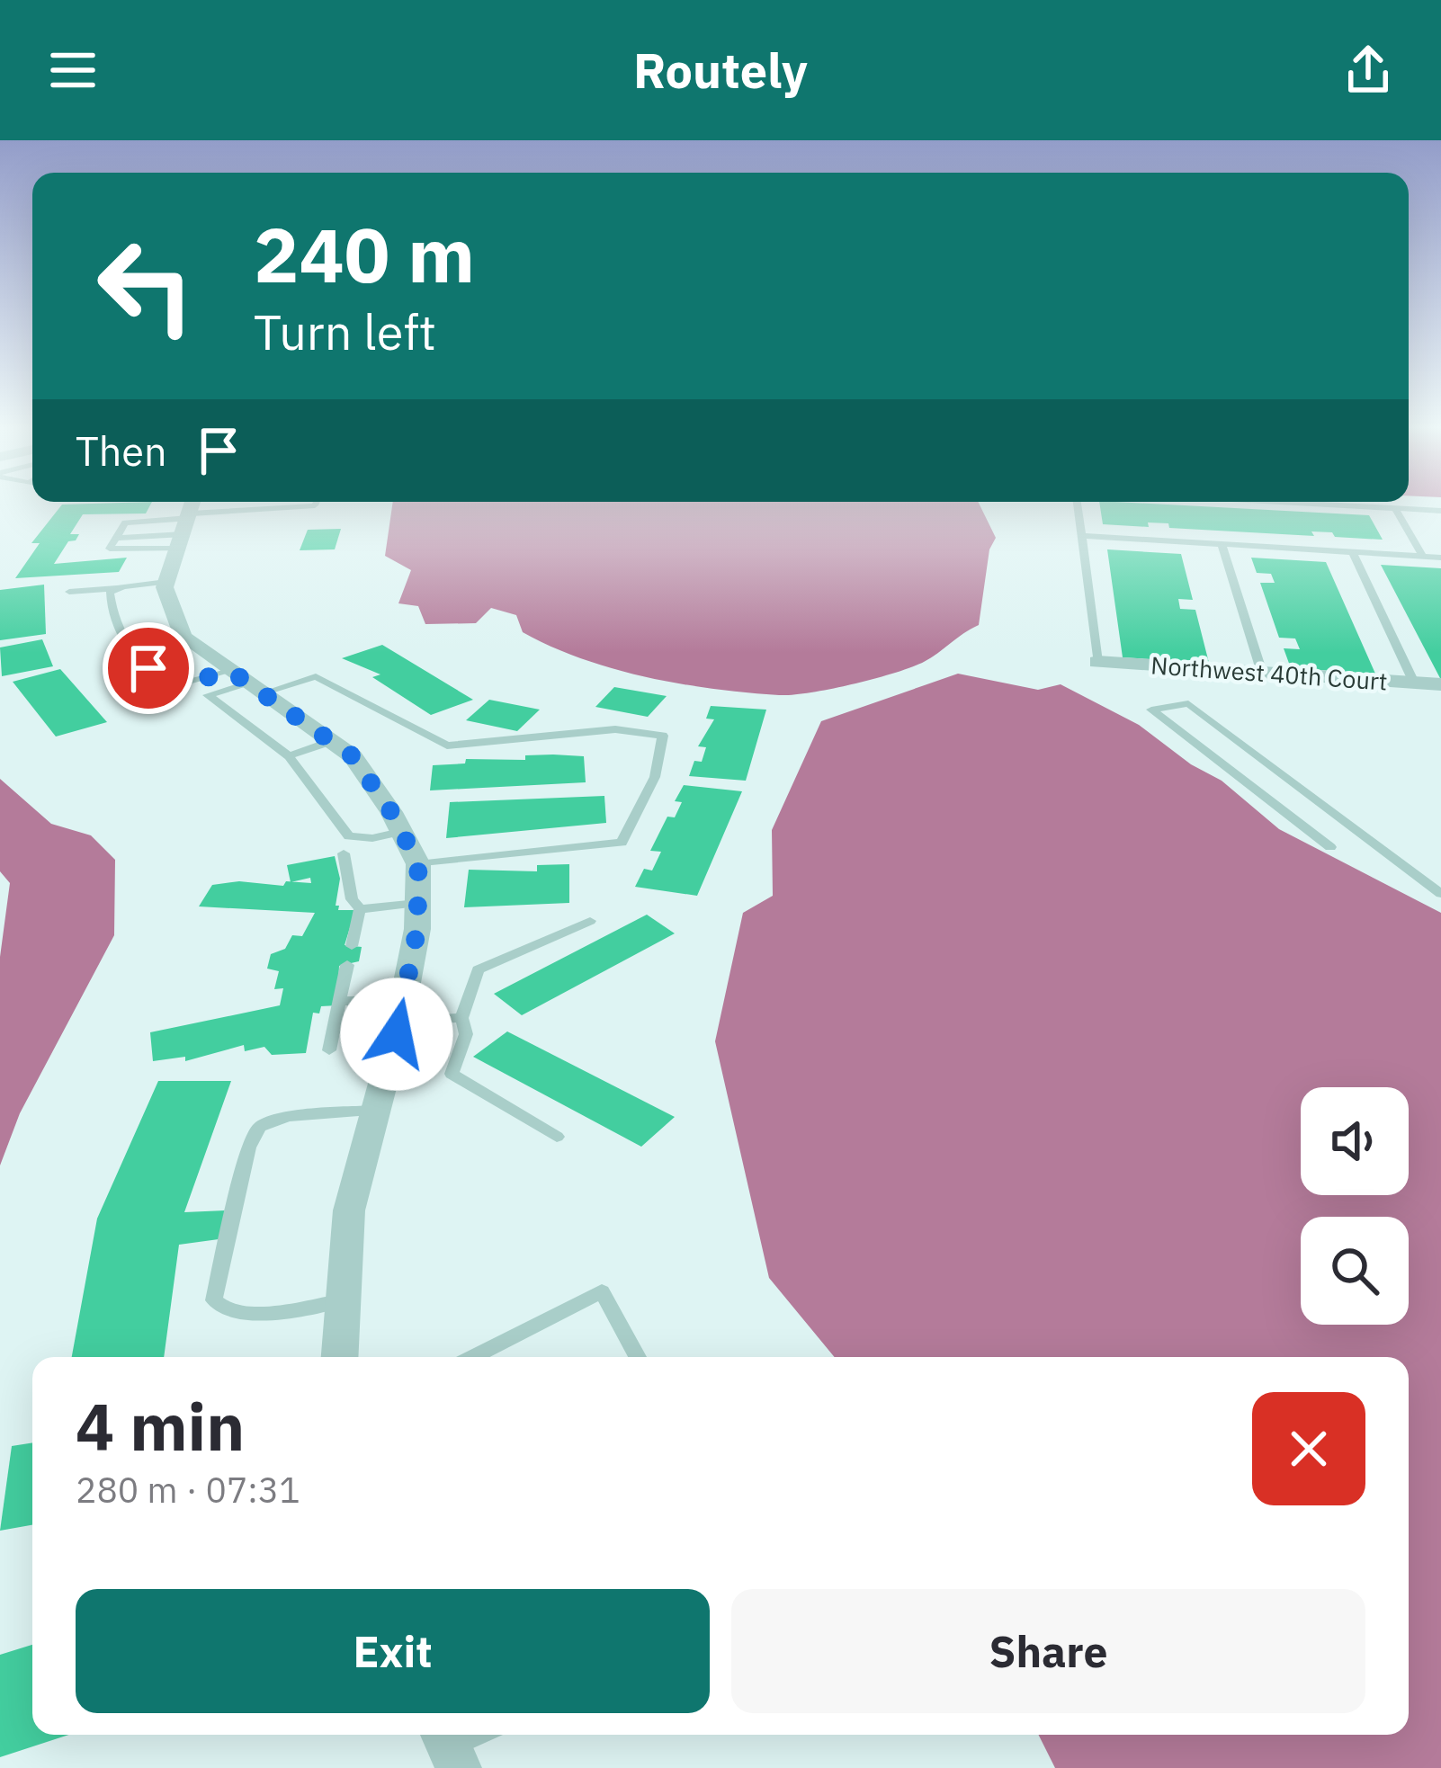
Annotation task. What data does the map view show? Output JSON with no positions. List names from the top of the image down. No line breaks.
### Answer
{"streets":{"street":["Northwest 40th Court"]},"page":{"header":"Routely","turn":["240 m","Turn left"],"then":"Then","heading":["4 min","280 m · 07:31"],"buttons":["Exit","Share"]}}
